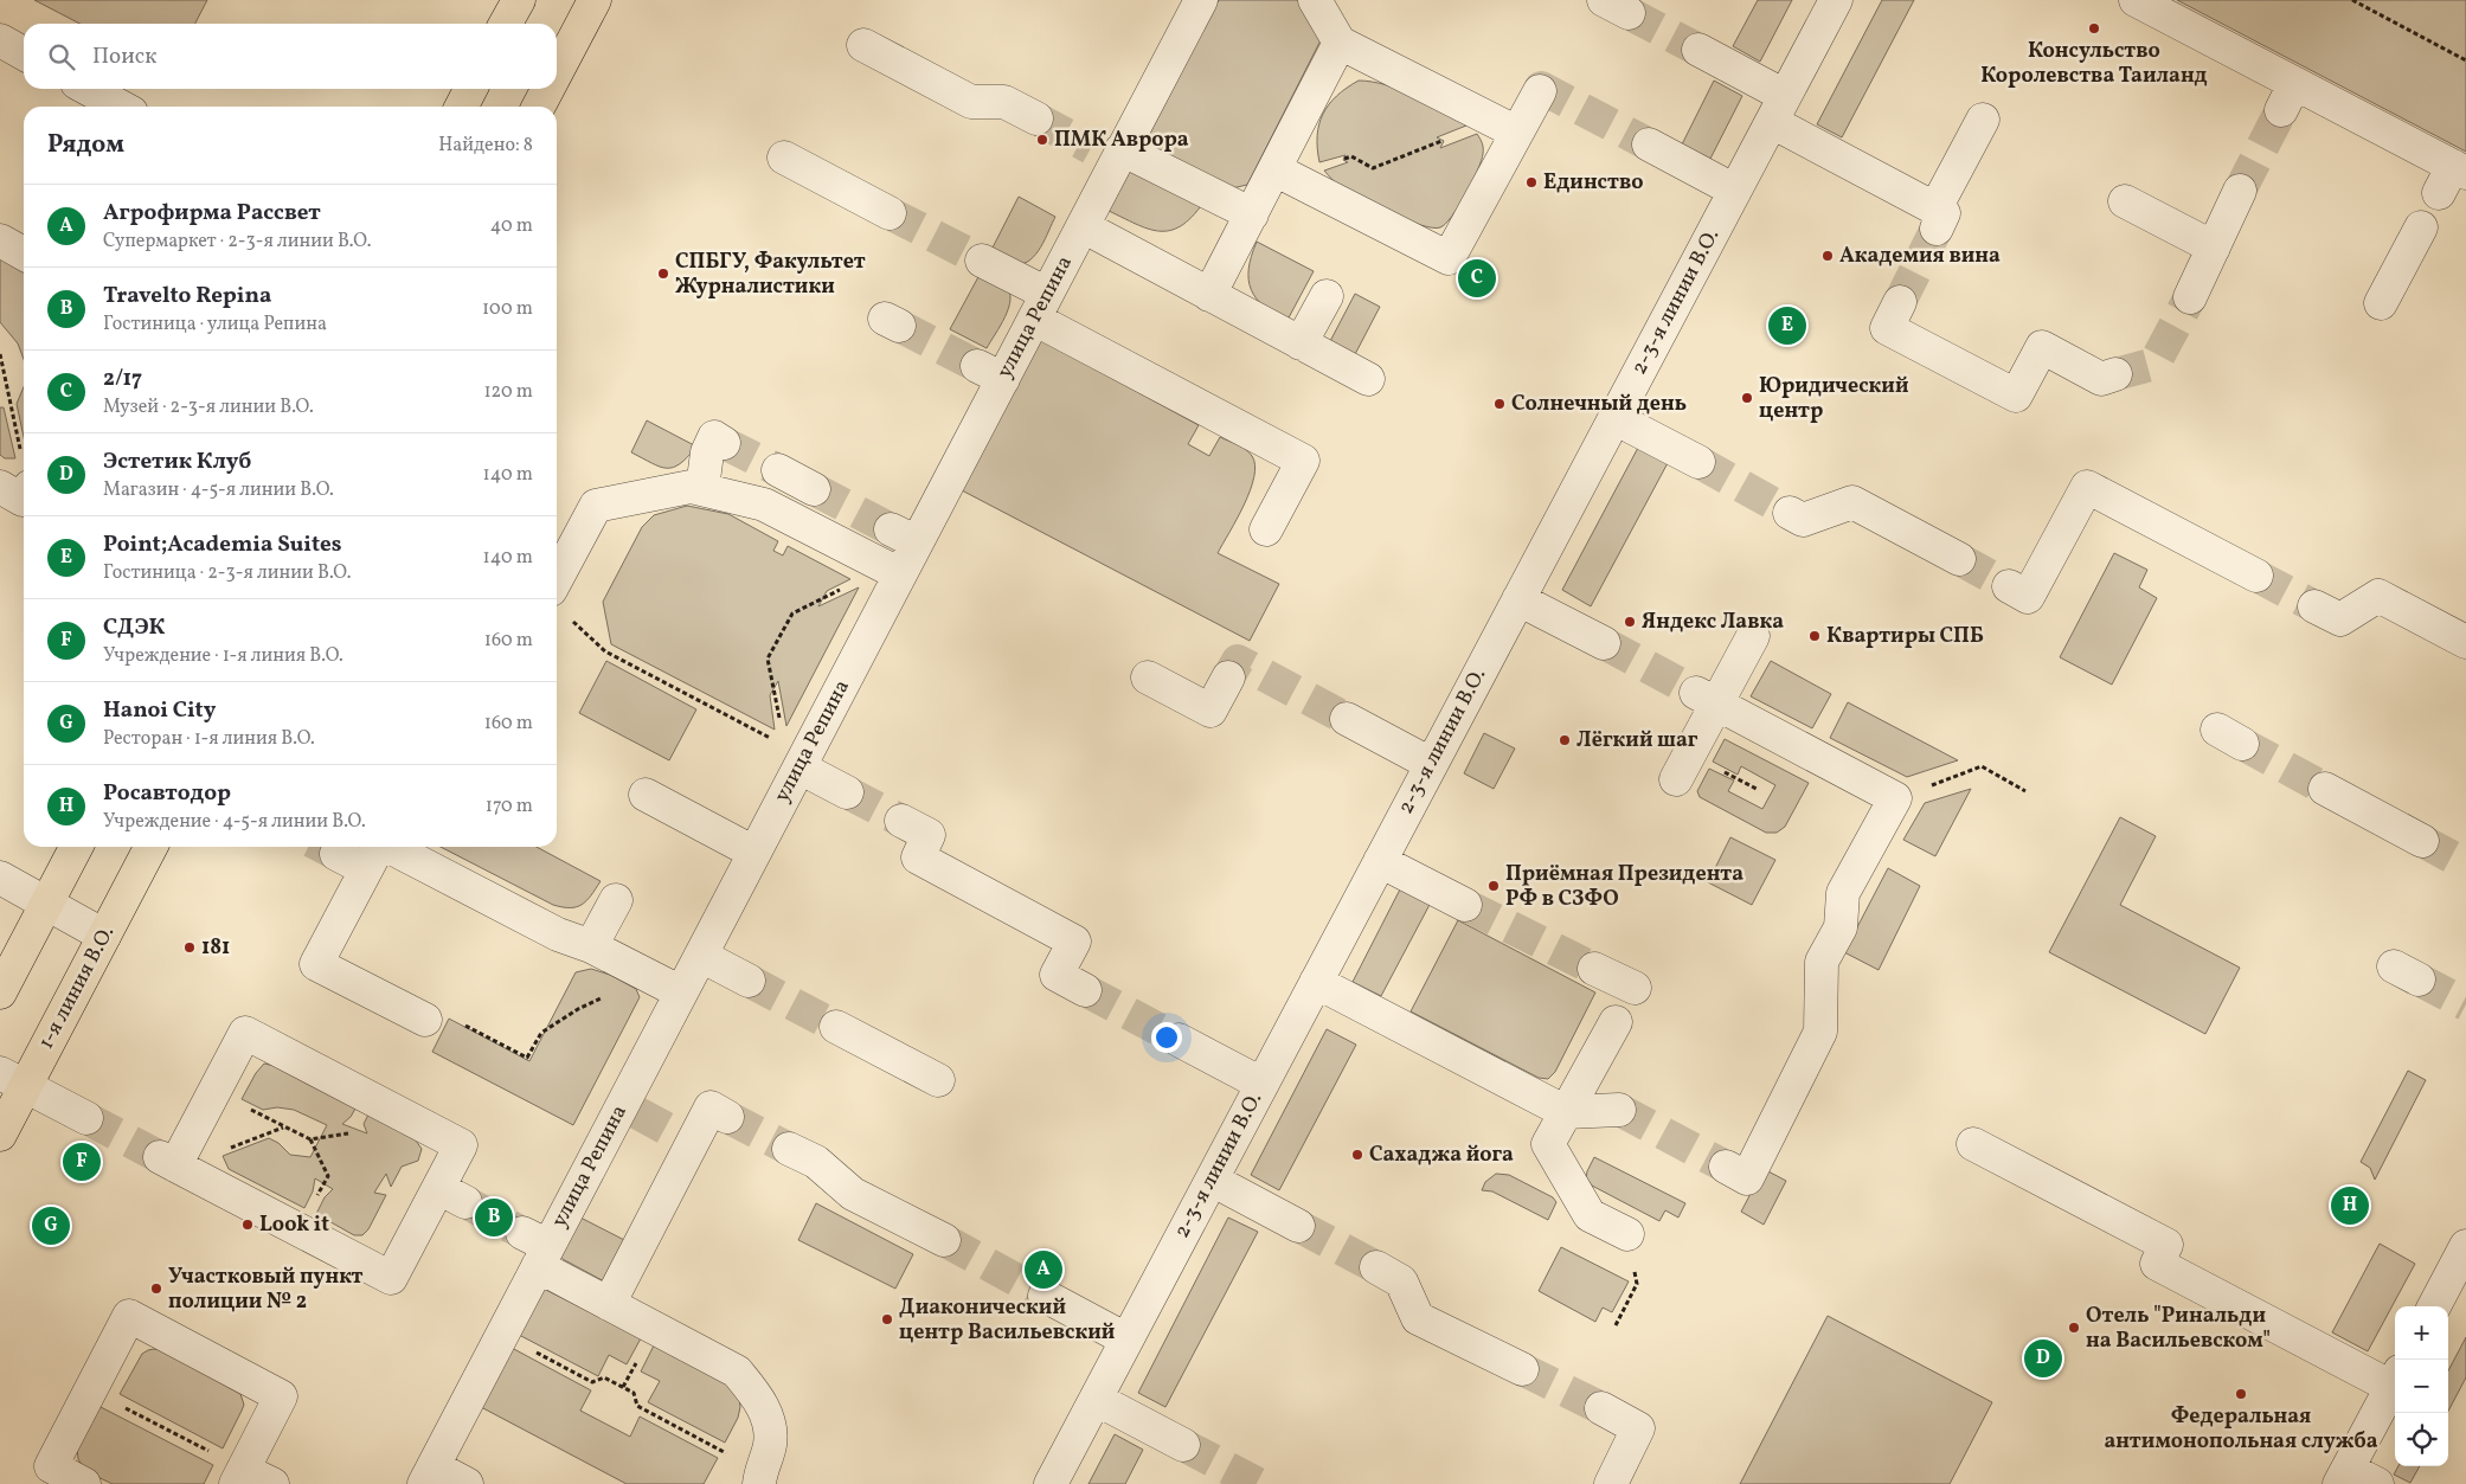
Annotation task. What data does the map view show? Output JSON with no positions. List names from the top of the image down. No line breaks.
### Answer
{"streets":{"main road":["1-я линия В.О."],"street":["2-3-я линии В.О.","улица Репина"]},"places":["Консульство Королевства Таиланд","ПМК Аврора","Единство","Академия вина","СПБГУ, Факультет Журналистики","Юридический центр","Солнечный день","Яндекс Лавка","Квартиры СПБ","Лёгкий шаг","Приёмная Президента РФ в СЗФО","181","Сахаджа йога","Look it","Участковый пункт полиции № 2","Диаконический центр Васильевский","Отель \"Ринальди на Васильевском\"","Федеральная антимонопольная служба"],"page":{"search":"Поиск","heading":["Рядом","Найдено: 8"],"list":[{"mark":"A","name":"Агрофирма Рассвет","note":"Супермаркет · 2-3-я линии В.О.","value":"40 m"},{"mark":"B","name":"Travelto Repina","note":"Гостиница · улица Репина","value":"100 m"},{"mark":"C","name":"2/17","note":"Музей · 2-3-я линии В.О.","value":"120 m"},{"mark":"D","name":"Эстетик Клуб","note":"Магазин · 4-5-я линии В.О.","value":"140 m"},{"mark":"E","name":"Point;Academia Suites","note":"Гостиница · 2-3-я линии В.О.","value":"140 m"},{"mark":"F","name":"СДЭК","note":"Учреждение · 1-я линия В.О.","value":"160 m"},{"mark":"G","name":"Hanoi City","note":"Ресторан · 1-я линия В.О.","value":"160 m"},{"mark":"H","name":"Росавтодор","note":"Учреждение · 4-5-я линии В.О.","value":"170 m"}],"pins":["C","E","F","H","B","G","A","D"],"map_buttons":["+","−"]}}
